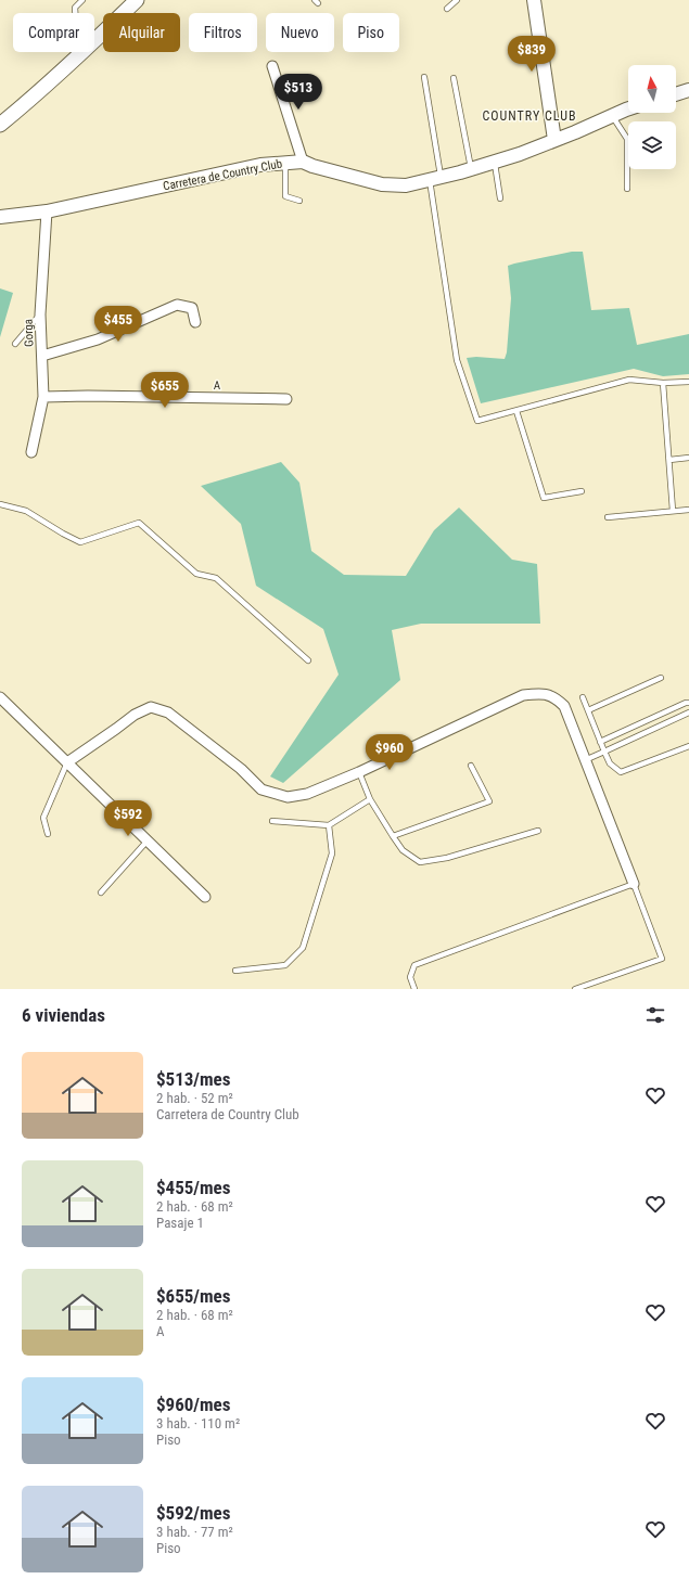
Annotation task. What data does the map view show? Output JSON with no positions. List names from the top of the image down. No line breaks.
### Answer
{"streets":{"street":["Carretera de Country Club","Gorga","A"]},"crossings":[["Carretera de Country Club","Gorga"],["Gorga","A"]],"districts":["COUNTRY CLUB"],"north":"top","page":{"chip":["Comprar","Alquilar","Filtros","Nuevo","Piso"],"price":["$839","$513","$455","$655","$960","$592"],"heading":"6 viviendas","list":[{"name":"$513/mes","note":"2 hab. · 52 m² · Carretera de Country Club"},{"name":"$455/mes","note":"2 hab. · 68 m² · Pasaje 1"},{"name":"$655/mes","note":"2 hab. · 68 m² · A"},{"name":"$960/mes","note":"3 hab. · 110 m² · Piso"},{"name":"$592/mes","note":"3 hab. · 77 m² · Piso"}]}}
